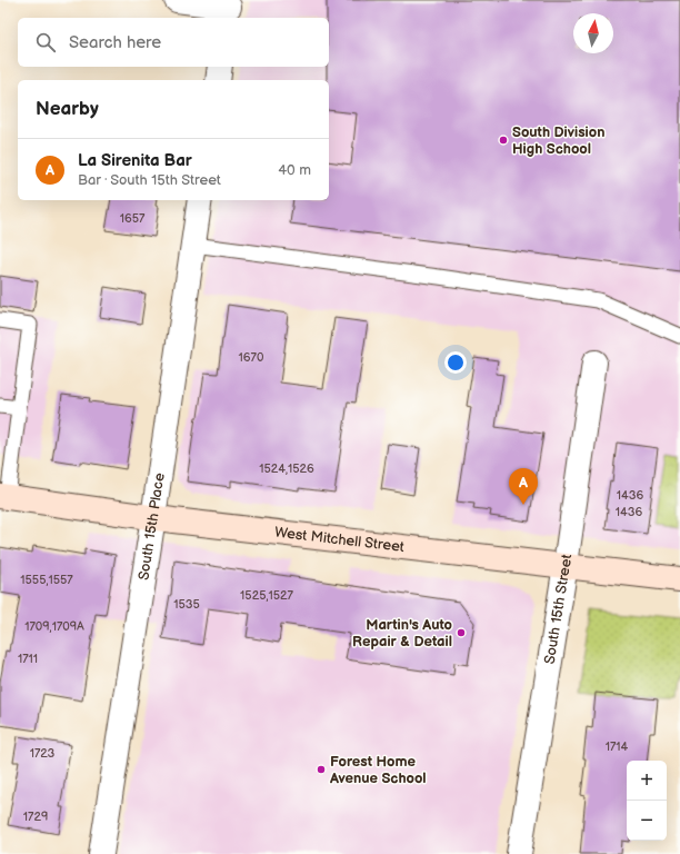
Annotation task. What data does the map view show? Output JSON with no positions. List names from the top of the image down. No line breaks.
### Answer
{"streets":{"street":["South 15th Place","West Mitchell Street","South 15th Street"]},"crossings":[["South 15th Place","West Mitchell Street"],["West Mitchell Street","South 15th Street"]],"places":["South Division High School","Martin's Auto Repair & Detail","Forest Home Avenue School"],"house_numbers":["1657","1670","1524,1526","1436","1436","1555,1557","1525,1527","1535","1709,1709A","1711","1714","1723","1729"],"north":"top","page":{"search":"Search here","heading":"Nearby","list":[{"mark":"A","name":"La Sirenita Bar","note":"Bar · South 15th Street","value":"40 m"}],"pins":"A","map_buttons":["+","−"]}}
